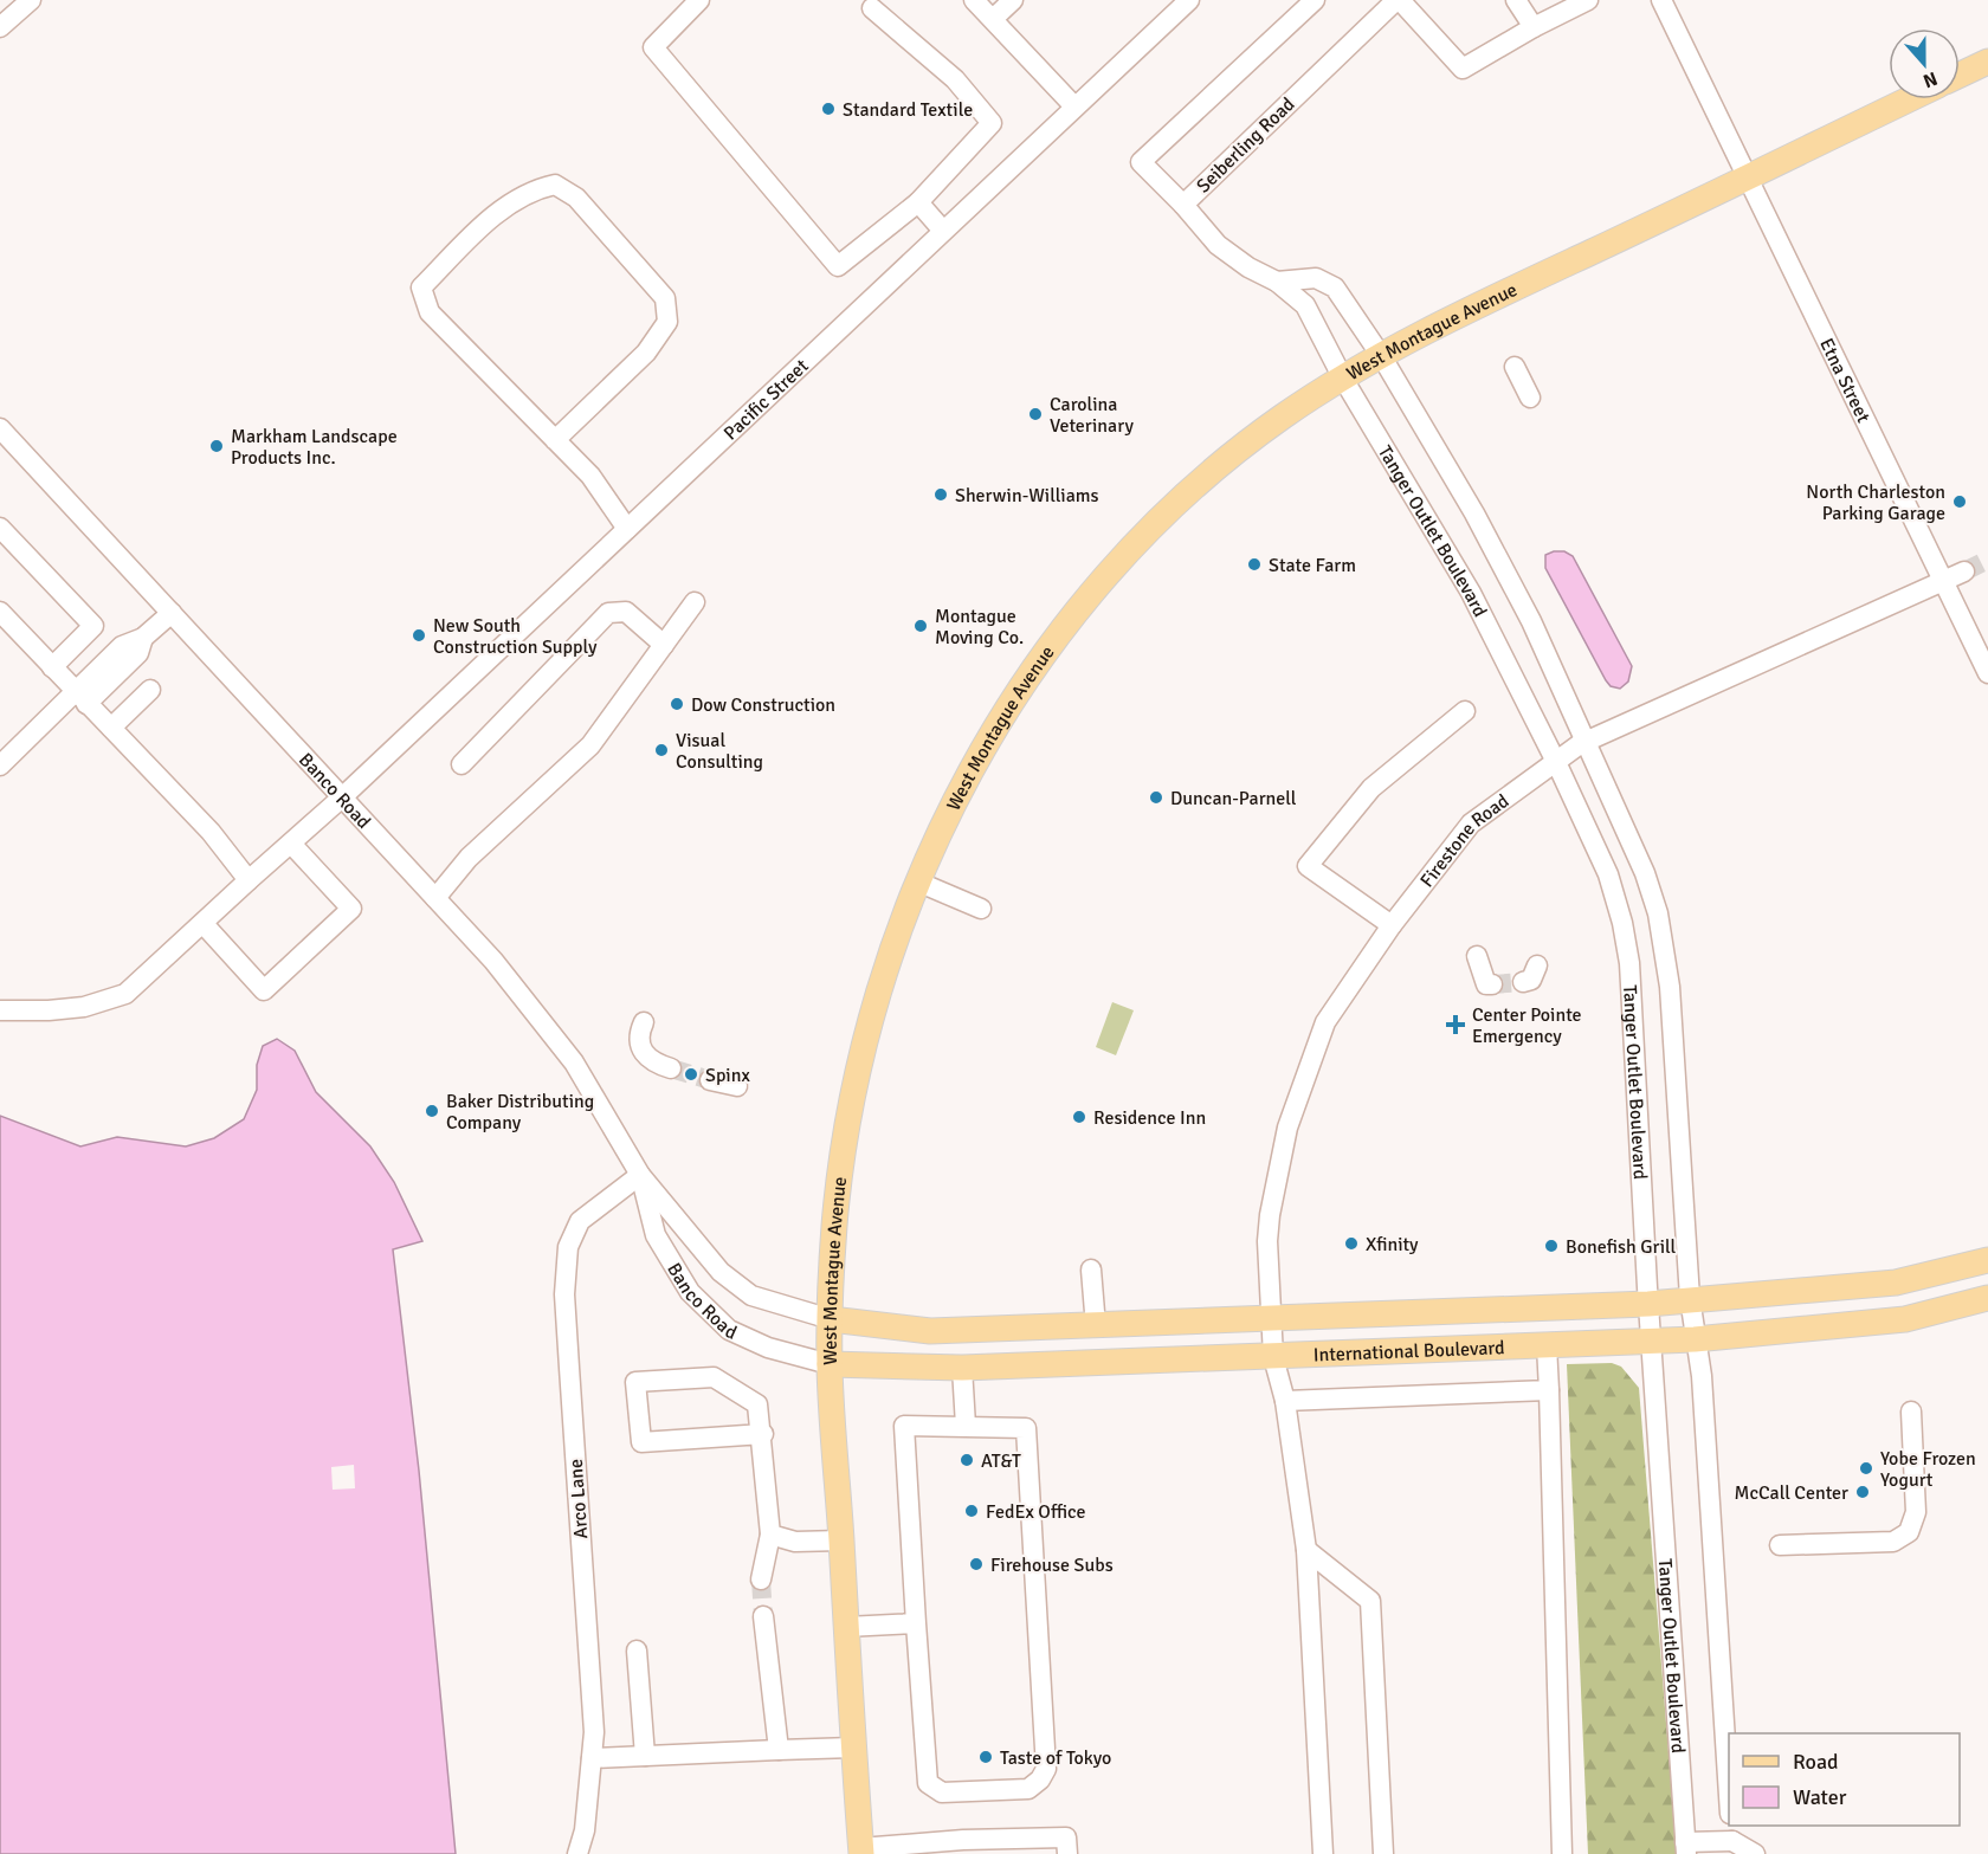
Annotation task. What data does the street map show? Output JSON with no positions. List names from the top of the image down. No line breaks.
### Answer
{"streets":{"main road":["West Montague Avenue","International Boulevard"],"street":["Seiberling Road","Etna Street","Pacific Street","Tanger Outlet Boulevard","Banco Road","Firestone Road","Arco Lane"]},"crossings":[["Seiberling Road","West Montague Avenue"],["Seiberling Road","Tanger Outlet Boulevard"],["West Montague Avenue","Etna Street"],["West Montague Avenue","Tanger Outlet Boulevard"],["West Montague Avenue","Banco Road"],["West Montague Avenue","International Boulevard"],["Etna Street","Firestone Road"],["Pacific Street","Banco Road"],["Tanger Outlet Boulevard","Firestone Road"],["Tanger Outlet Boulevard","International Boulevard"],["Banco Road","International Boulevard"],["Banco Road","Arco Lane"],["Firestone Road","International Boulevard"]],"places":{"other":["Standard Textile","Carolina Veterinary","Markham Landscape Products Inc.","Sherwin-Williams","North Charleston Parking Garage","State Farm","Montague Moving Co.","New South Construction Supply","Dow Construction","Visual Consulting","Duncan-Parnell","Spinx","Baker Distributing Company","Residence Inn","Xfinity","Bonefish Grill","AT&T","Yobe Frozen Yogurt","McCall Center","FedEx Office","Firehouse Subs","Taste of Tokyo"],"health":["Center Pointe Emergency"]},"legend":["Road","Water"],"north":"bottom"}
